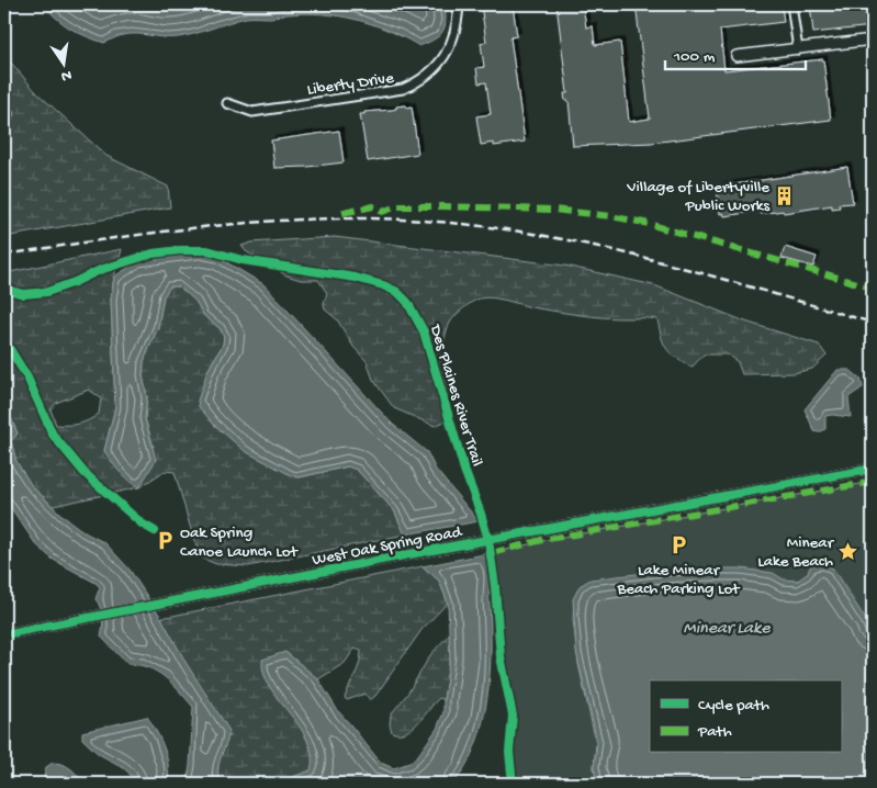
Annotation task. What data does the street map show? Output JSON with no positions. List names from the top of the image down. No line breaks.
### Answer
{"streets":{"street":["Liberty Drive","West Oak Spring Road"],"cycle path":["Des Plaines River Trail"]},"water":["Minear Lake"],"places":{"building":["Village of Libertyville Public Works"],"parking":["Oak Spring Canoe Launch Lot","Lake Minear Beach Parking Lot"],"place":["Minear Lake Beach"]},"legend":["Cycle path","Path"],"scale_bar":"100 m","north":"bottom"}
